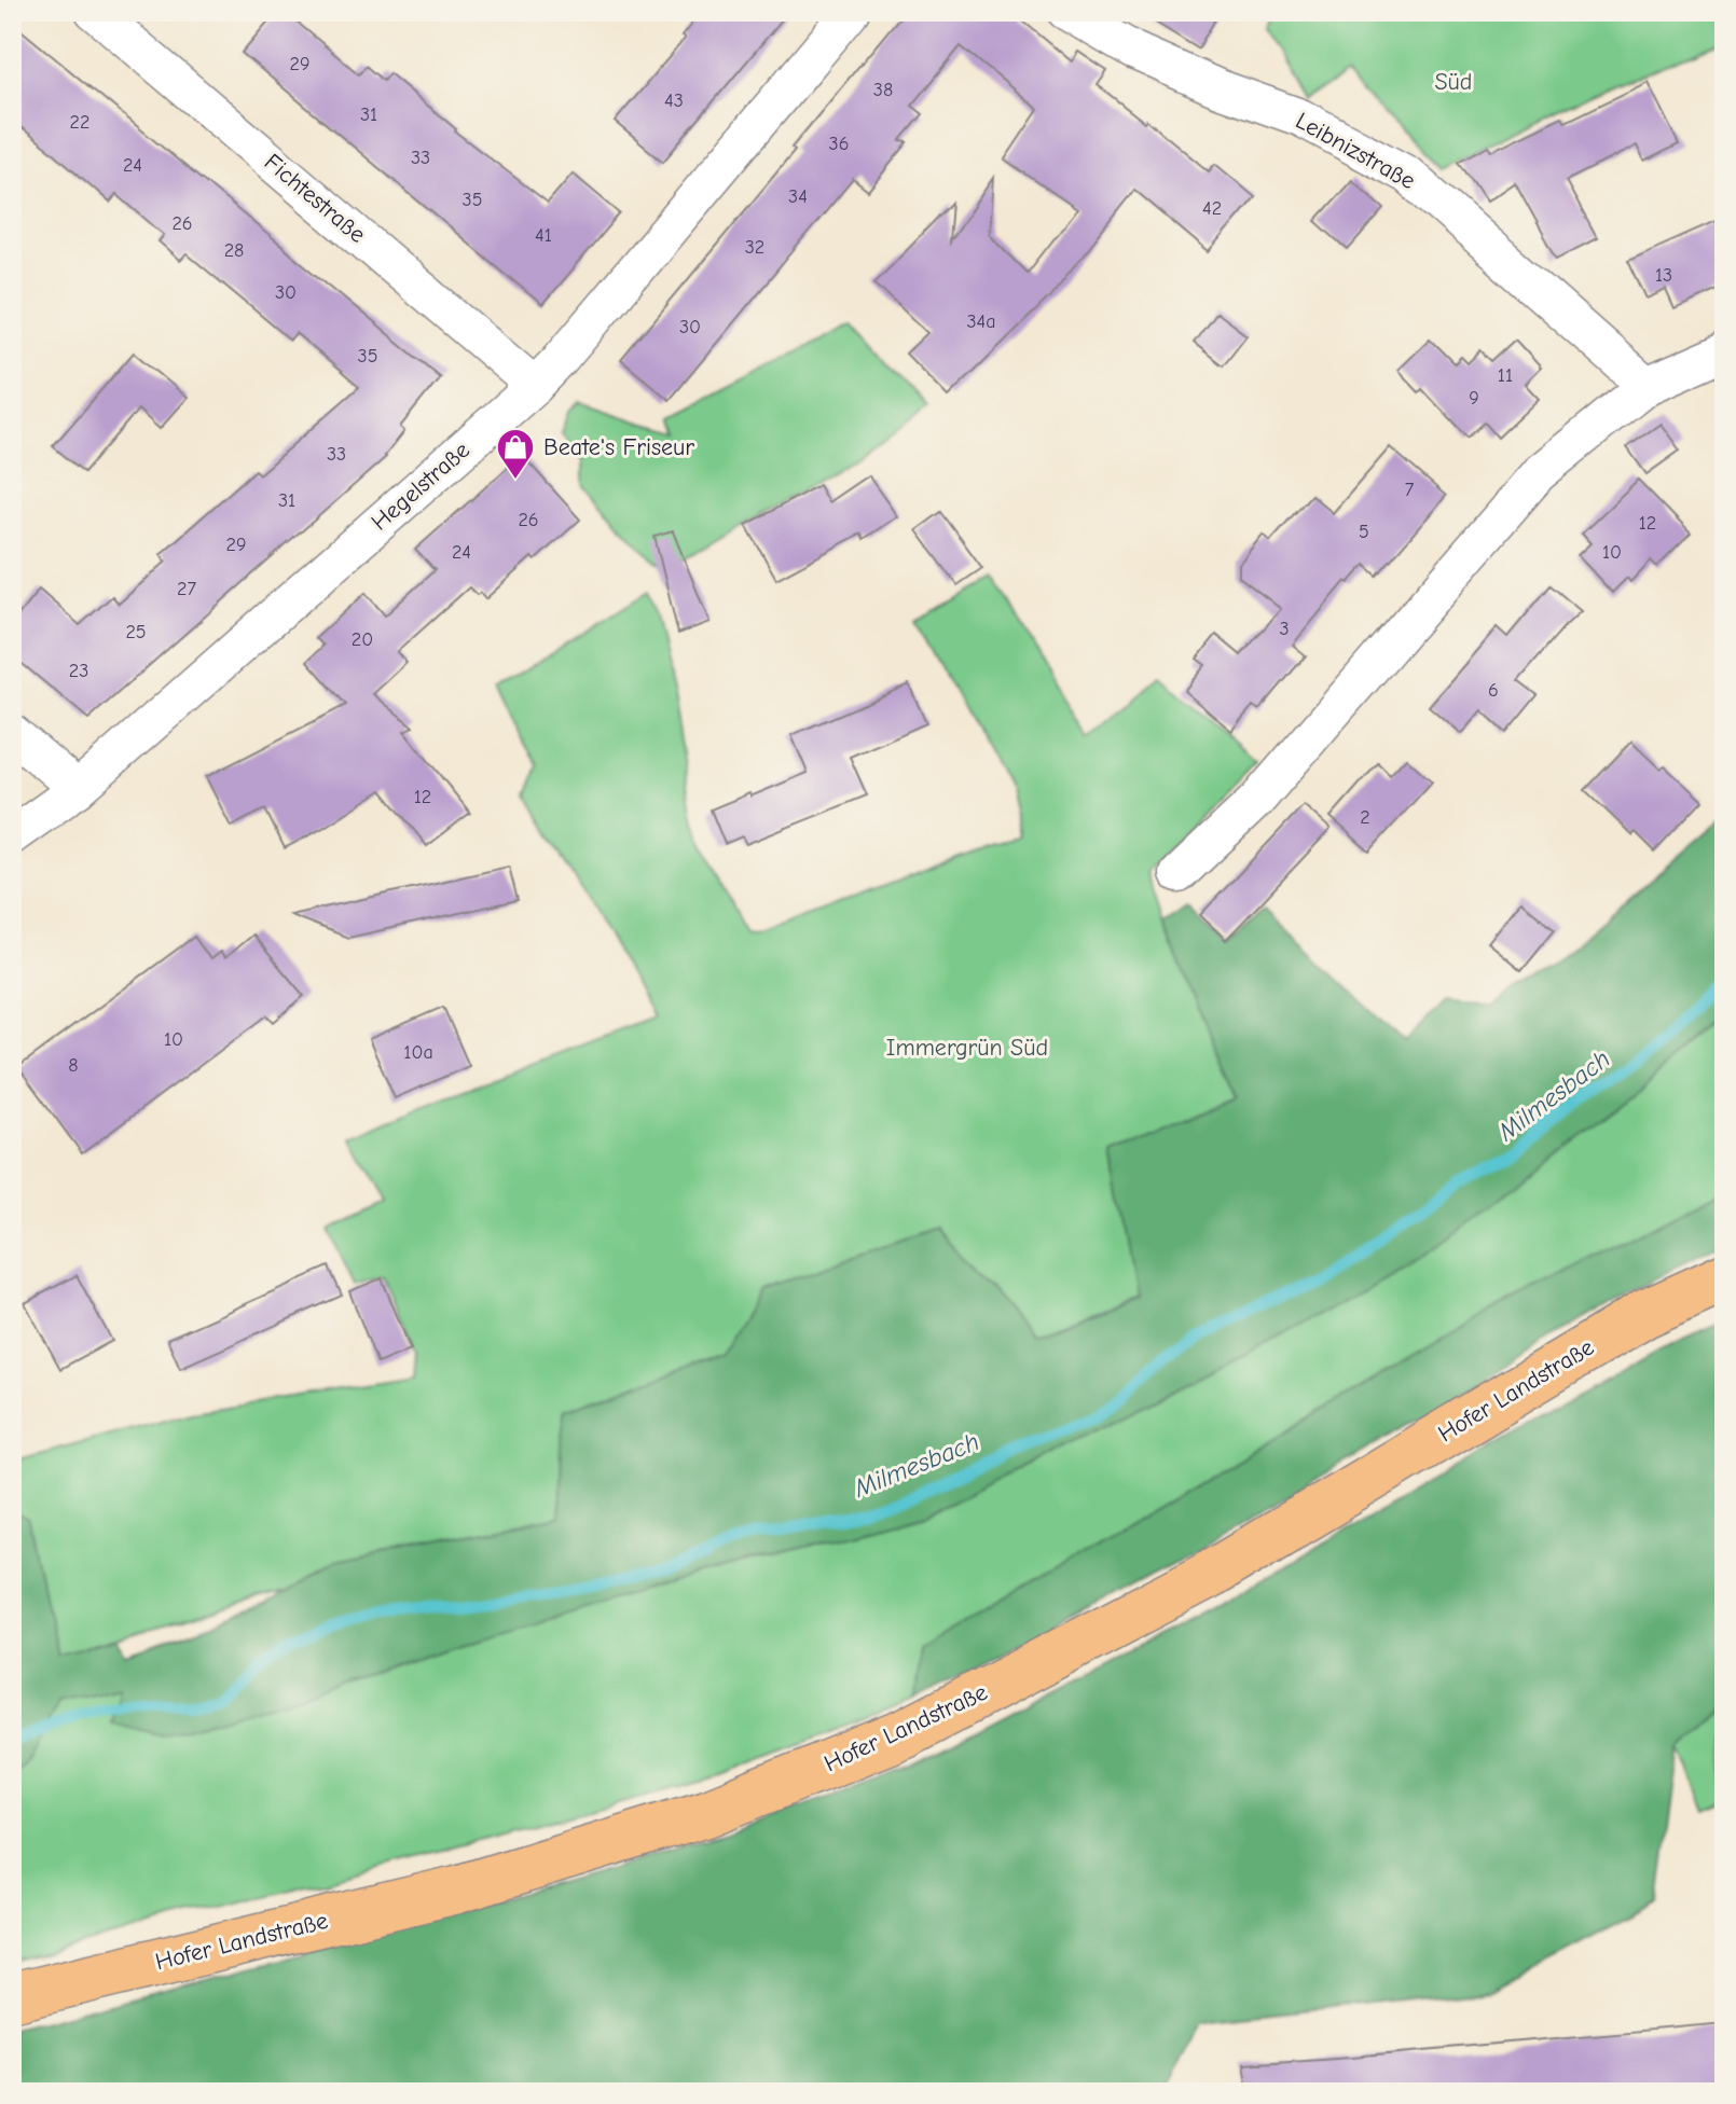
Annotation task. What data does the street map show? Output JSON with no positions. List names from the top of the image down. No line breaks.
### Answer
{"streets":{"main road":["Hofer Landstraße"],"street":["Leibnizstraße","Fichtestraße","Hegelstraße"]},"crossings":[["Fichtestraße","Hegelstraße"]],"water":["Milmesbach"],"parks":["Süd","Immergrün Süd"],"places":{"shop":["Beate's Friseur"]},"house_numbers":["29","38","43","31","22","36","33","24","34","35","42","26","41","32","28","13","30","34a","30","35","11","9","33","7","31","26","12","5","29","24","10","27","3","25","20","23","6","12","2","10","10a","8"]}
